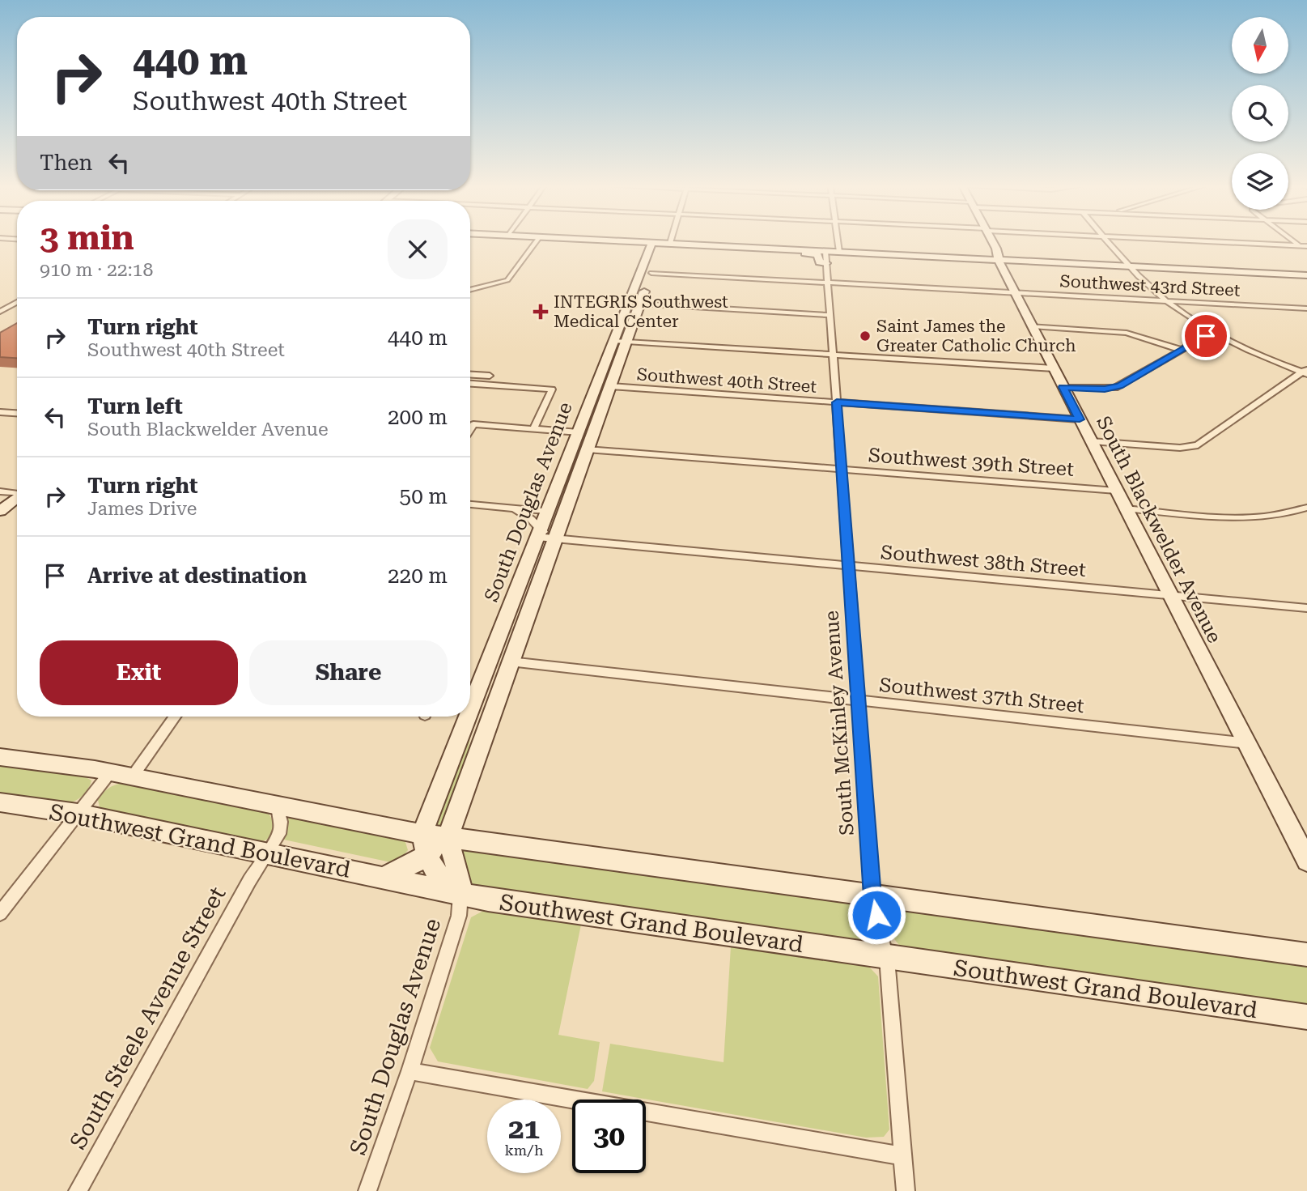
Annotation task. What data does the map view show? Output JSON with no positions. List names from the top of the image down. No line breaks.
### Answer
{"streets":{"street":["Southwest 43rd Street","Southwest 40th Street","Southwest 39th Street","South Douglas Avenue","South Blackwelder Avenue","Southwest 38th Street","Southwest 37th Street","South McKinley Avenue","Southwest Grand Boulevard","South Steele Avenue Street"]},"crossings":[["Southwest 43rd Street","South Douglas Avenue"],["Southwest 43rd Street","South Blackwelder Avenue"],["Southwest 43rd Street","South McKinley Avenue"],["Southwest 40th Street","South Douglas Avenue"],["Southwest 40th Street","South Blackwelder Avenue"],["Southwest 40th Street","South McKinley Avenue"],["Southwest 39th Street","South Douglas Avenue"],["Southwest 39th Street","South Blackwelder Avenue"],["Southwest 39th Street","South McKinley Avenue"],["South Douglas Avenue","Southwest 38th Street"],["South Douglas Avenue","Southwest 37th Street"],["South Douglas Avenue","Southwest Grand Boulevard"],["South Blackwelder Avenue","Southwest 38th Street"],["South Blackwelder Avenue","Southwest 37th Street"],["Southwest 38th Street","South McKinley Avenue"],["Southwest 37th Street","South McKinley Avenue"],["South McKinley Avenue","Southwest Grand Boulevard"],["Southwest Grand Boulevard","South Steele Avenue Street"]],"places":{"health":["INTEGRIS Southwest Medical Center"],"other":["Saint James the Greater Catholic Church"]},"north":"bottom","page":{"turn":["440 m","Southwest 40th Street"],"then":"Then","heading":["3 min","910 m · 22:18"],"list":[{"name":"Turn right","note":"Southwest 40th Street","value":"440 m"},{"name":"Turn left","note":"South Blackwelder Avenue","value":"200 m"},{"name":"Turn right","note":"James Drive","value":"50 m"},{"name":"Arrive at destination","value":"220 m"}],"buttons":["Exit","Share"],"speed":"21 km/h","limit":"30"}}
